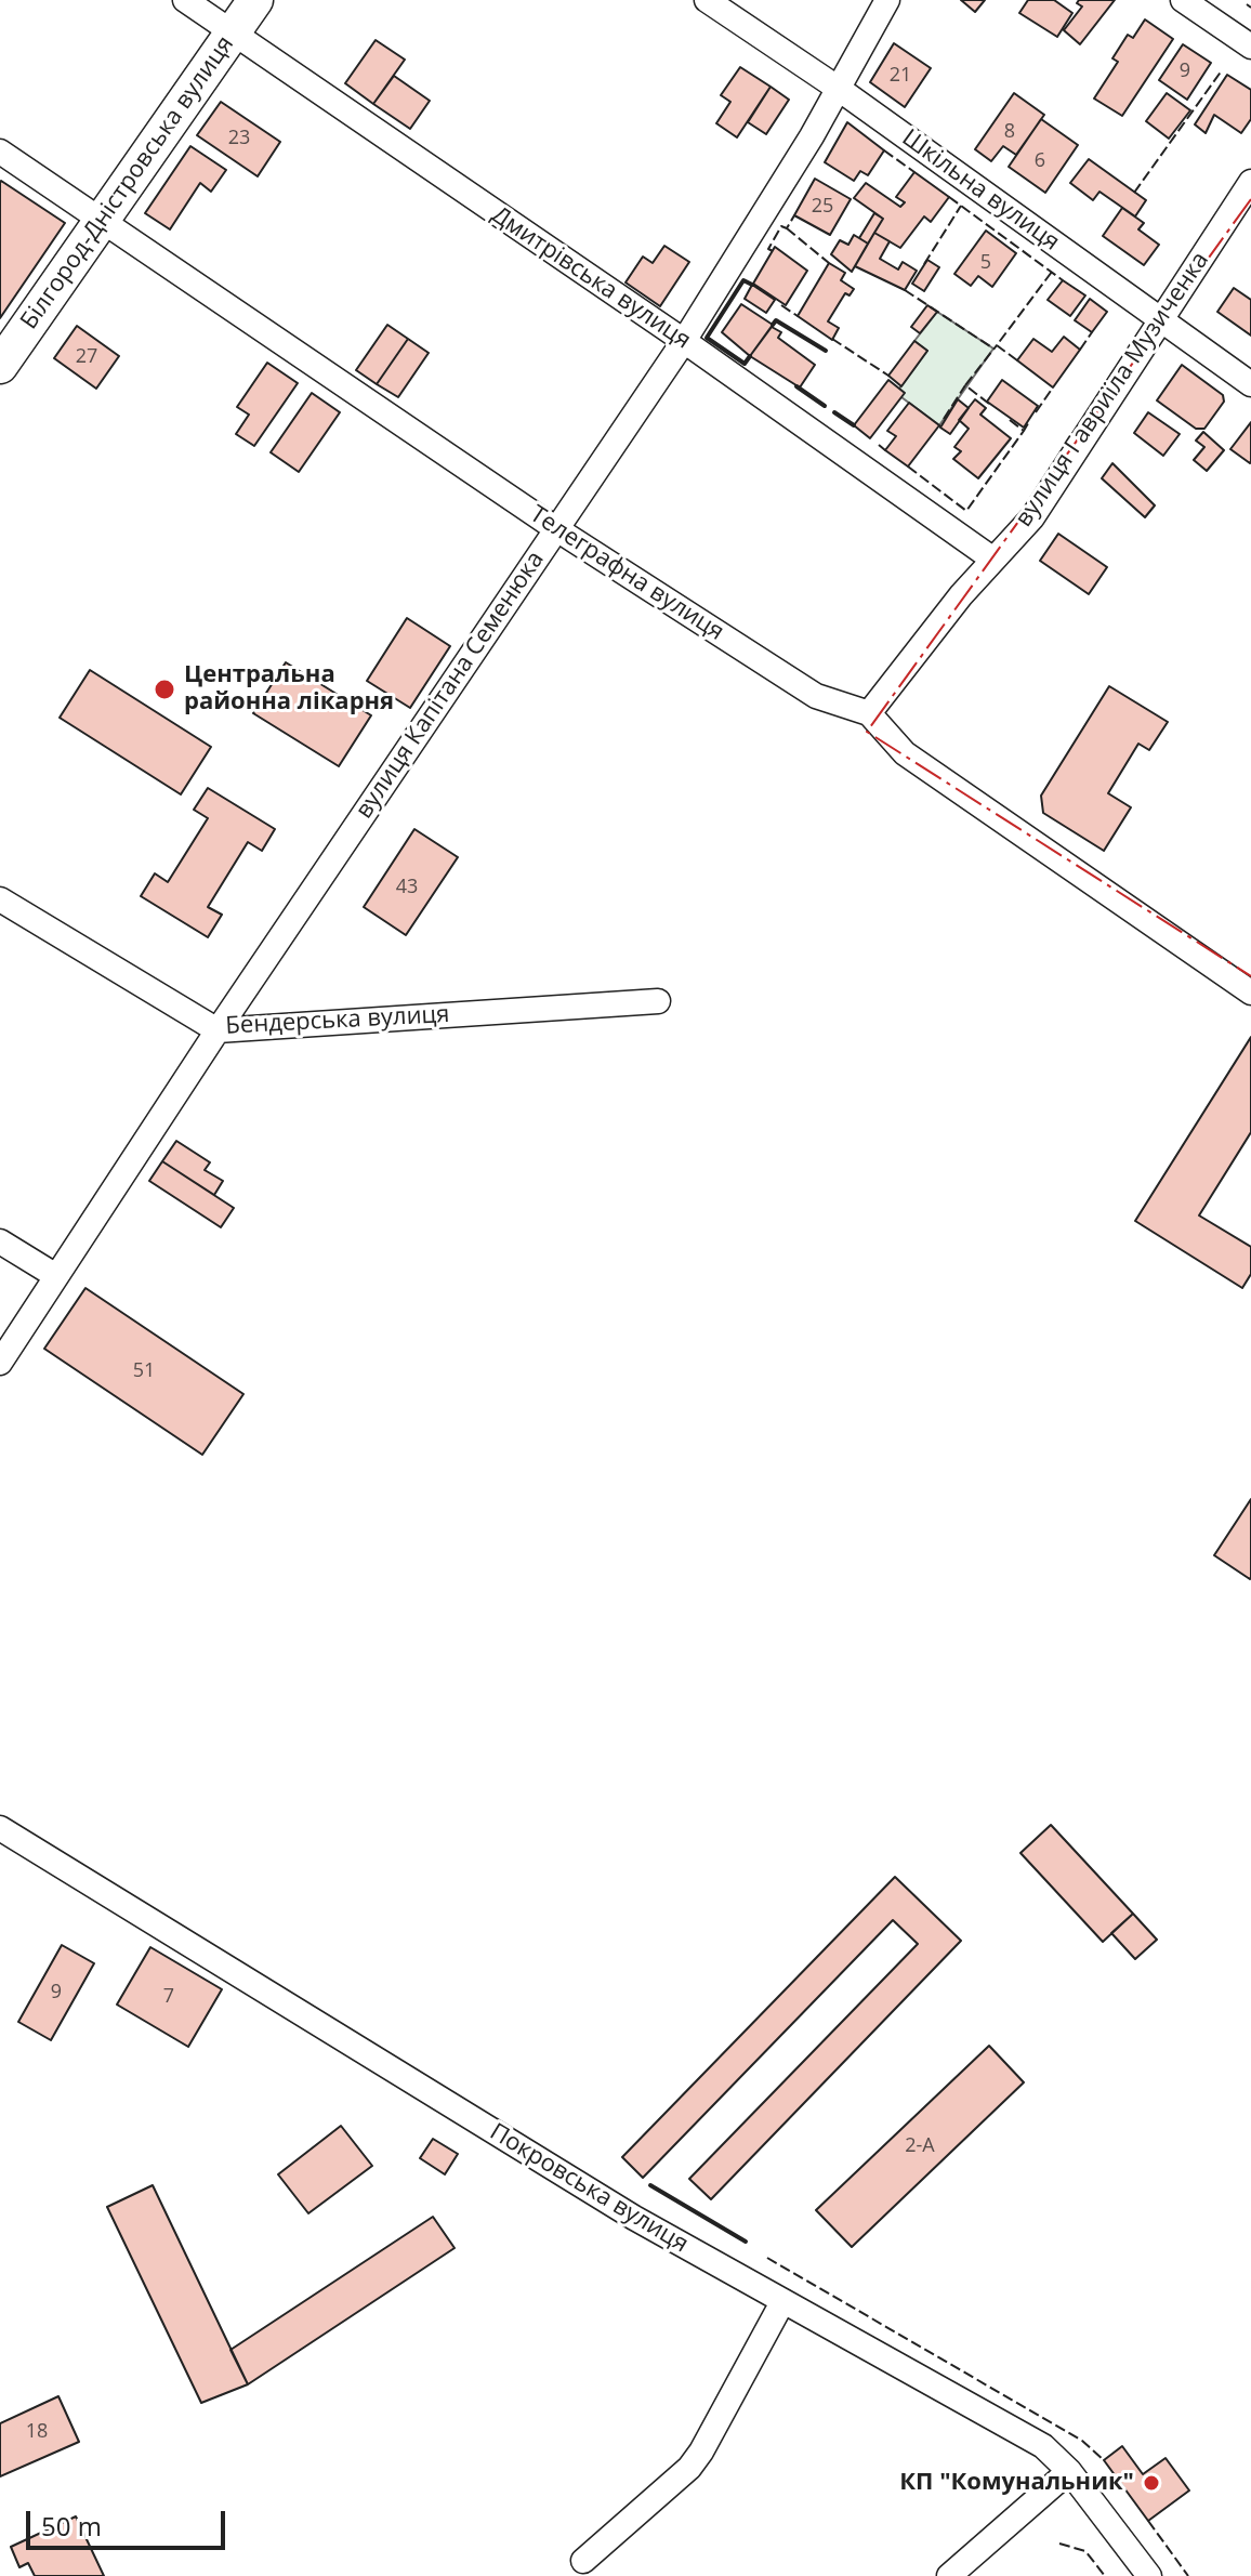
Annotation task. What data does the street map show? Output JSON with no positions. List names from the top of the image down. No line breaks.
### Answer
{"streets":{"main road":["Білгород-Дністровська вулиця"],"street":["Шкільна вулиця","Дмитрівська вулиця","вулиця Гавриїла Музиченка","Телеграфна вулиця","вулиця Капітана Семенюка","Бендерська вулиця","Покровська вулиця"]},"crossings":[["Білгород-Дністровська вулиця","Дмитрівська вулиця"],["Білгород-Дністровська вулиця","Телеграфна вулиця"],["Шкільна вулиця","вулиця Гавриїла Музиченка"],["Шкільна вулиця","вулиця Капітана Семенюка"],["Дмитрівська вулиця","вулиця Гавриїла Музиченка"],["Дмитрівська вулиця","вулиця Капітана Семенюка"],["вулиця Гавриїла Музиченка","Телеграфна вулиця"],["Телеграфна вулиця","вулиця Капітана Семенюка"],["вулиця Капітана Семенюка","Бендерська вулиця"]],"places":["Центральна районна лікарня","КП \"Комунальник\""],"house_numbers":["9","21","8","23","6","25","5","27","43","51","9","7","2-А","18"],"scale_bar":"50 m"}
